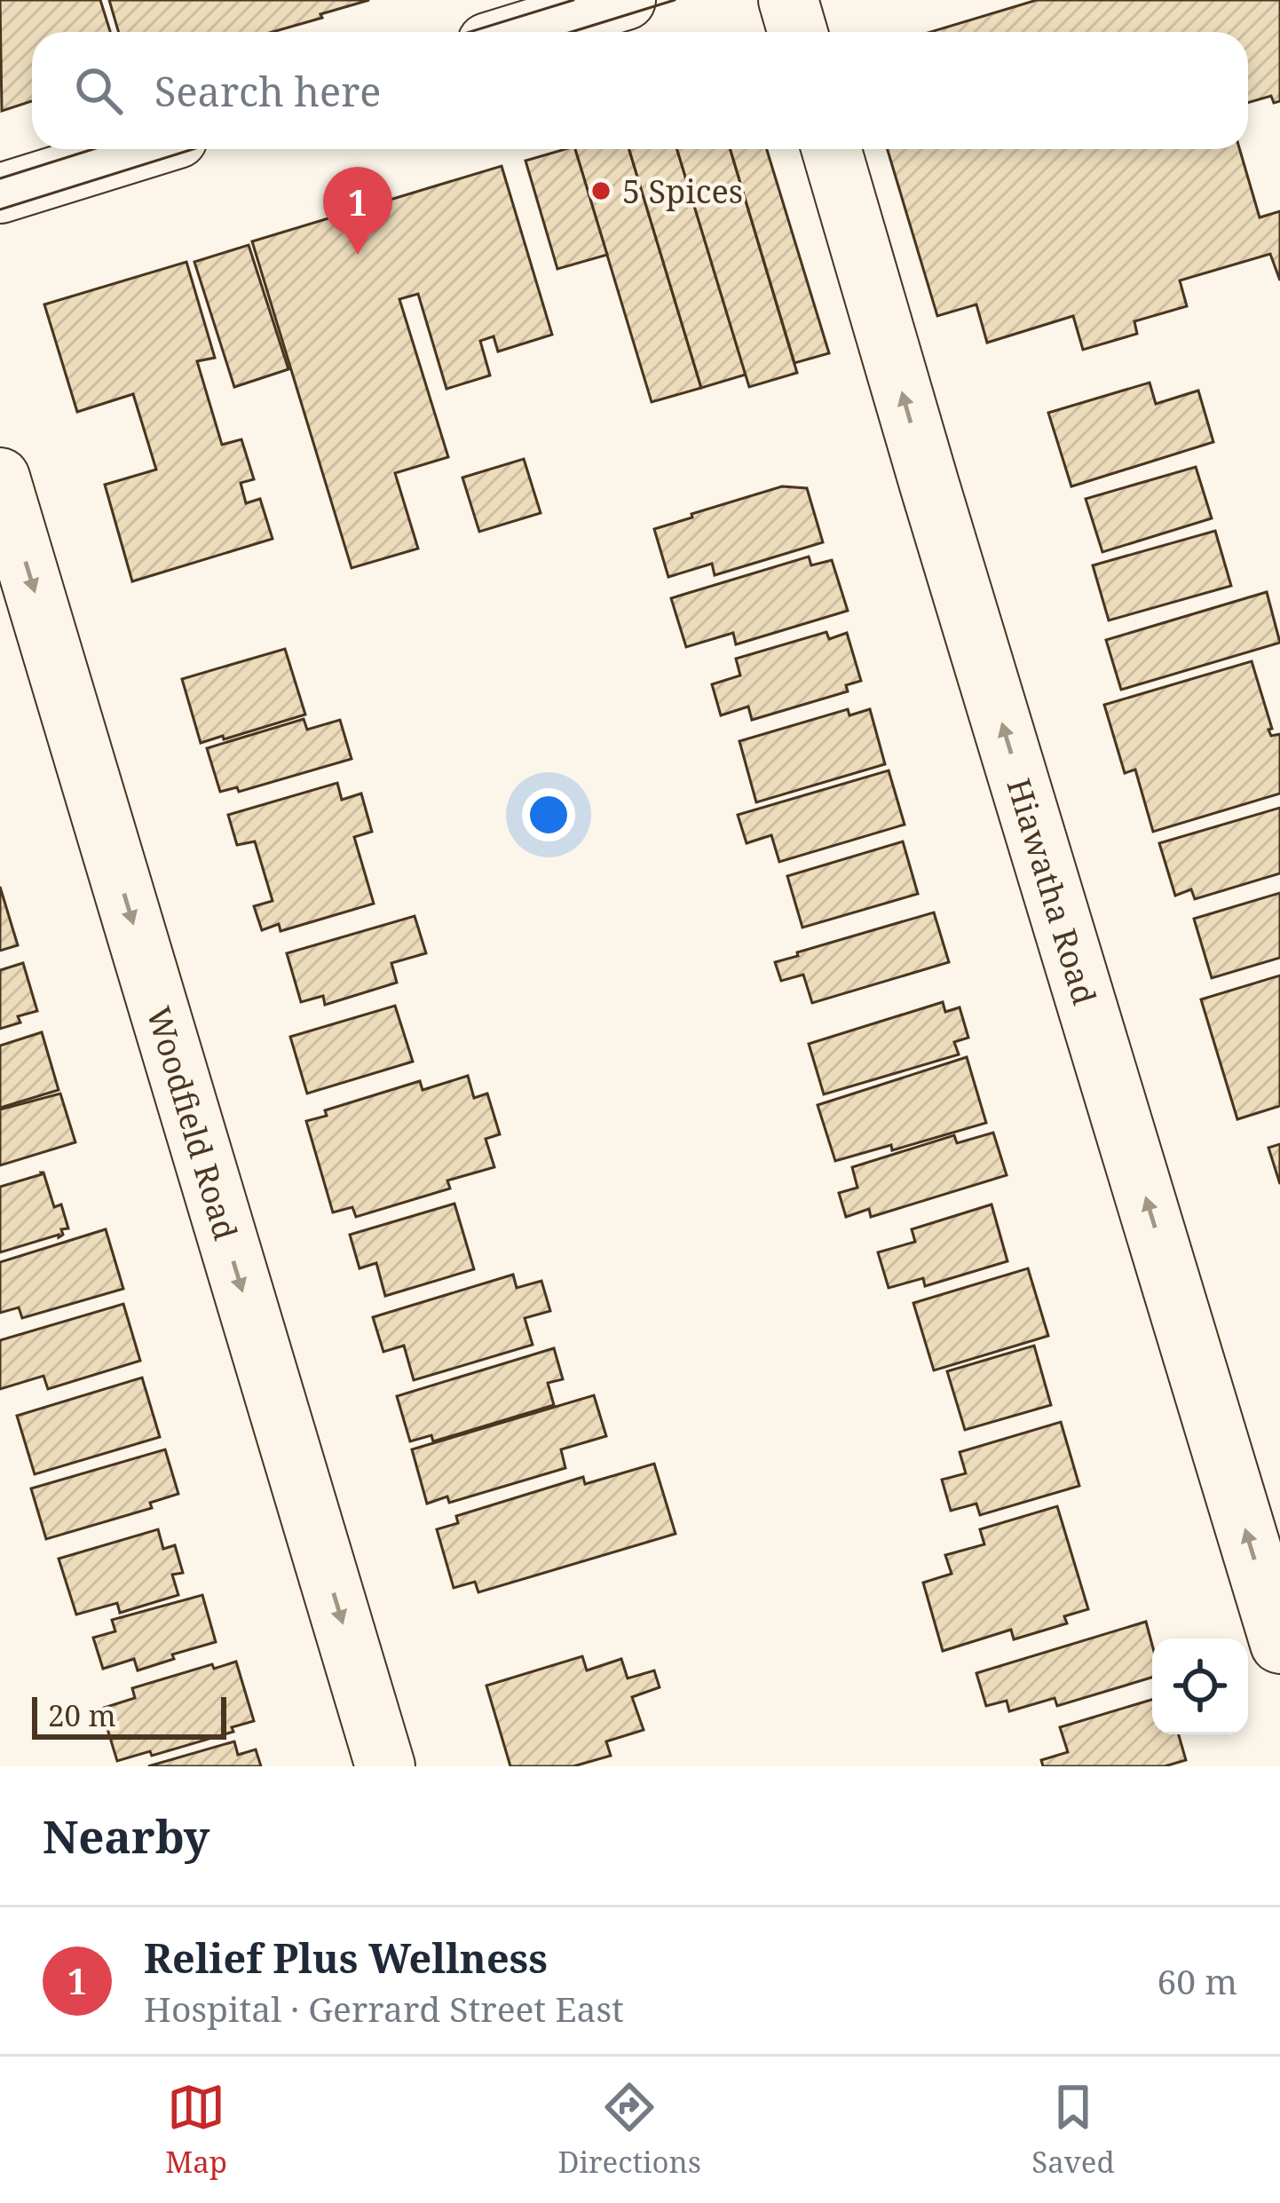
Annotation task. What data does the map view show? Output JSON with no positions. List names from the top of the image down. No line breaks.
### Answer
{"streets":{"street":["Hiawatha Road","Woodfield Road"]},"one_way":["Hiawatha Road","Woodfield Road"],"places":["5 Spices"],"scale_bar":"20 m","page":{"search":"Search here","pins":"1","scale":"20 m","heading":"Nearby","list":[{"mark":"1","name":"Relief Plus Wellness","note":"Hospital · Gerrard Street East","value":"60 m"}],"nav":["Map","Directions","Saved"]}}
